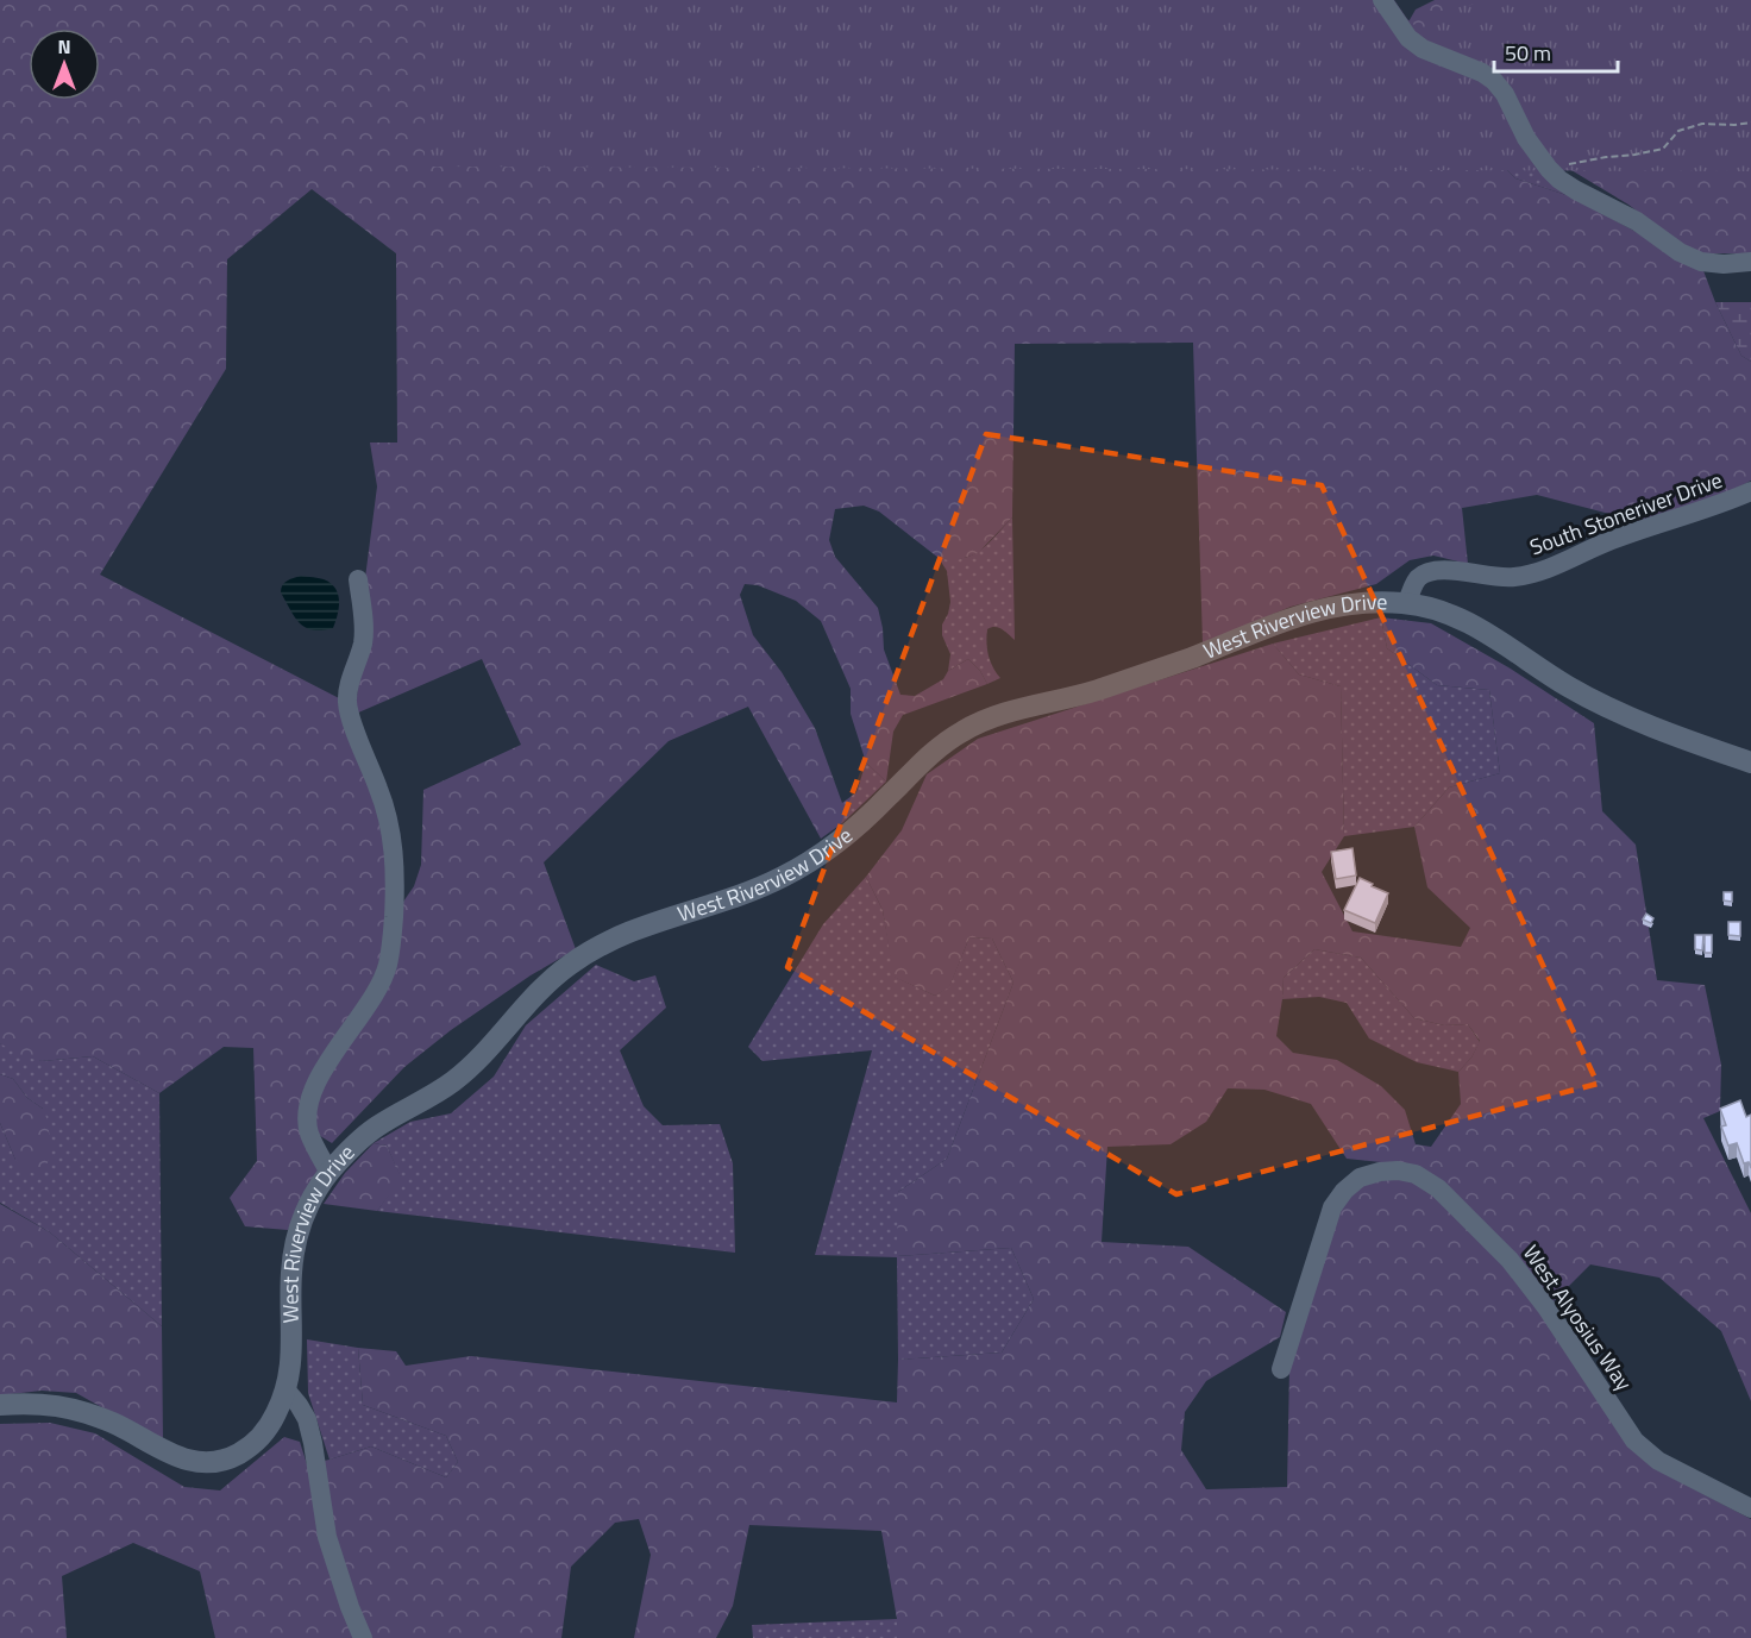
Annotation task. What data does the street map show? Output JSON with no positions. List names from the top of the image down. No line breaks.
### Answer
{"streets":{"street":["South Stoneriver Drive","West Riverview Drive","West Alyosius Way"]},"crossings":[["South Stoneriver Drive","West Riverview Drive"]],"scale_bar":"50 m","north":"top"}
